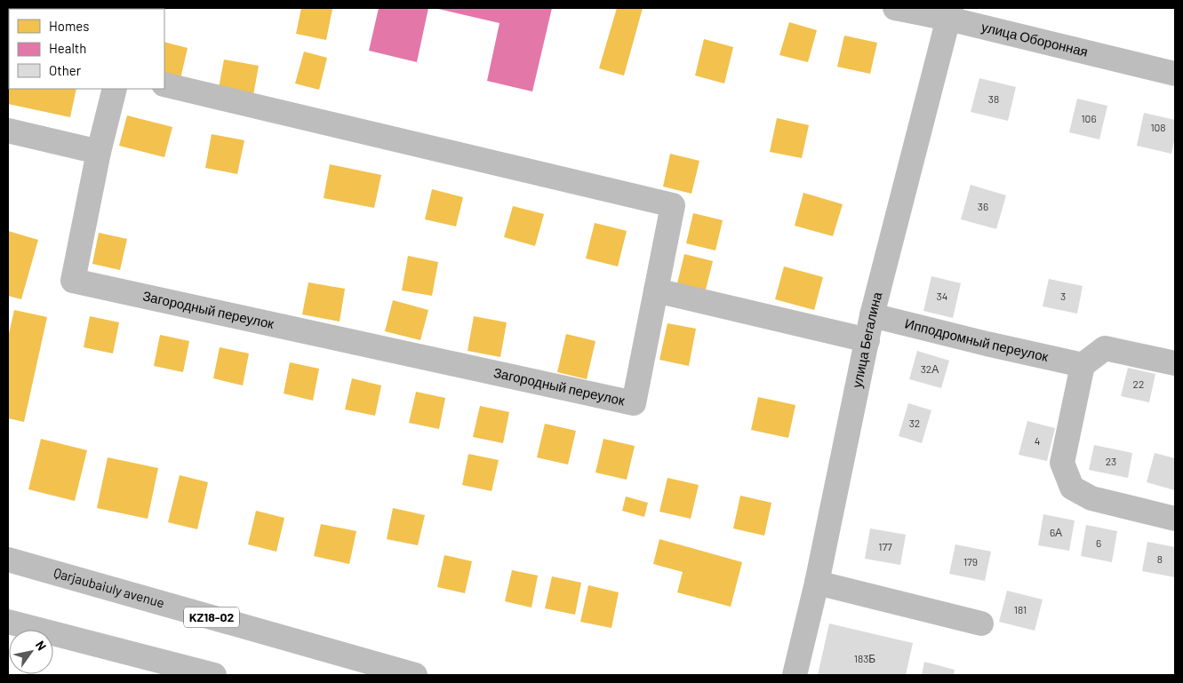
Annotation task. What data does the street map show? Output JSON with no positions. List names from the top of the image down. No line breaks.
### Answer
{"streets":{"main road":["улица Оборонная","Загородный переулок","улица Бегалина","Ипподромный переулок","Qarjaubaiuly avenue","KZ18-02"]},"crossings":[["улица Оборонная","улица Бегалина"],["улица Бегалина","Ипподромный переулок"]],"house_numbers":["38","106","108","36","34","3","32А","22","32","4","23","6А","6","177","8","179","181","183Б"],"legend":["Homes","Health","Other"],"north":"top right"}
